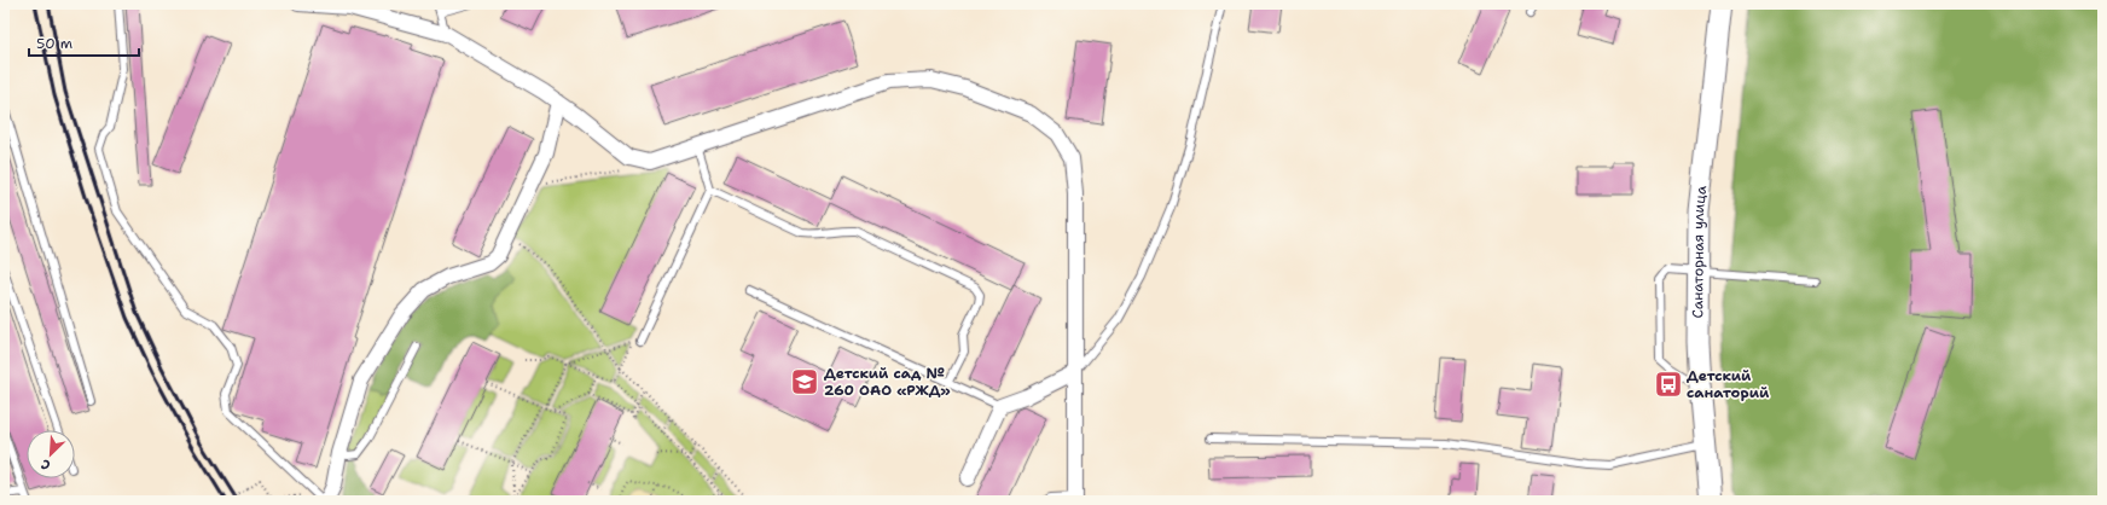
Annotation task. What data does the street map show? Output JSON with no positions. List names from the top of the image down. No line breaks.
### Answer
{"streets":{"main road":["Санаторная улица"]},"places":{"school or university":["Детский сад № 260 ОАО «РЖД»"],"bus stop":["Детский санаторий"]},"scale_bar":"50 m","north":"bottom left"}
